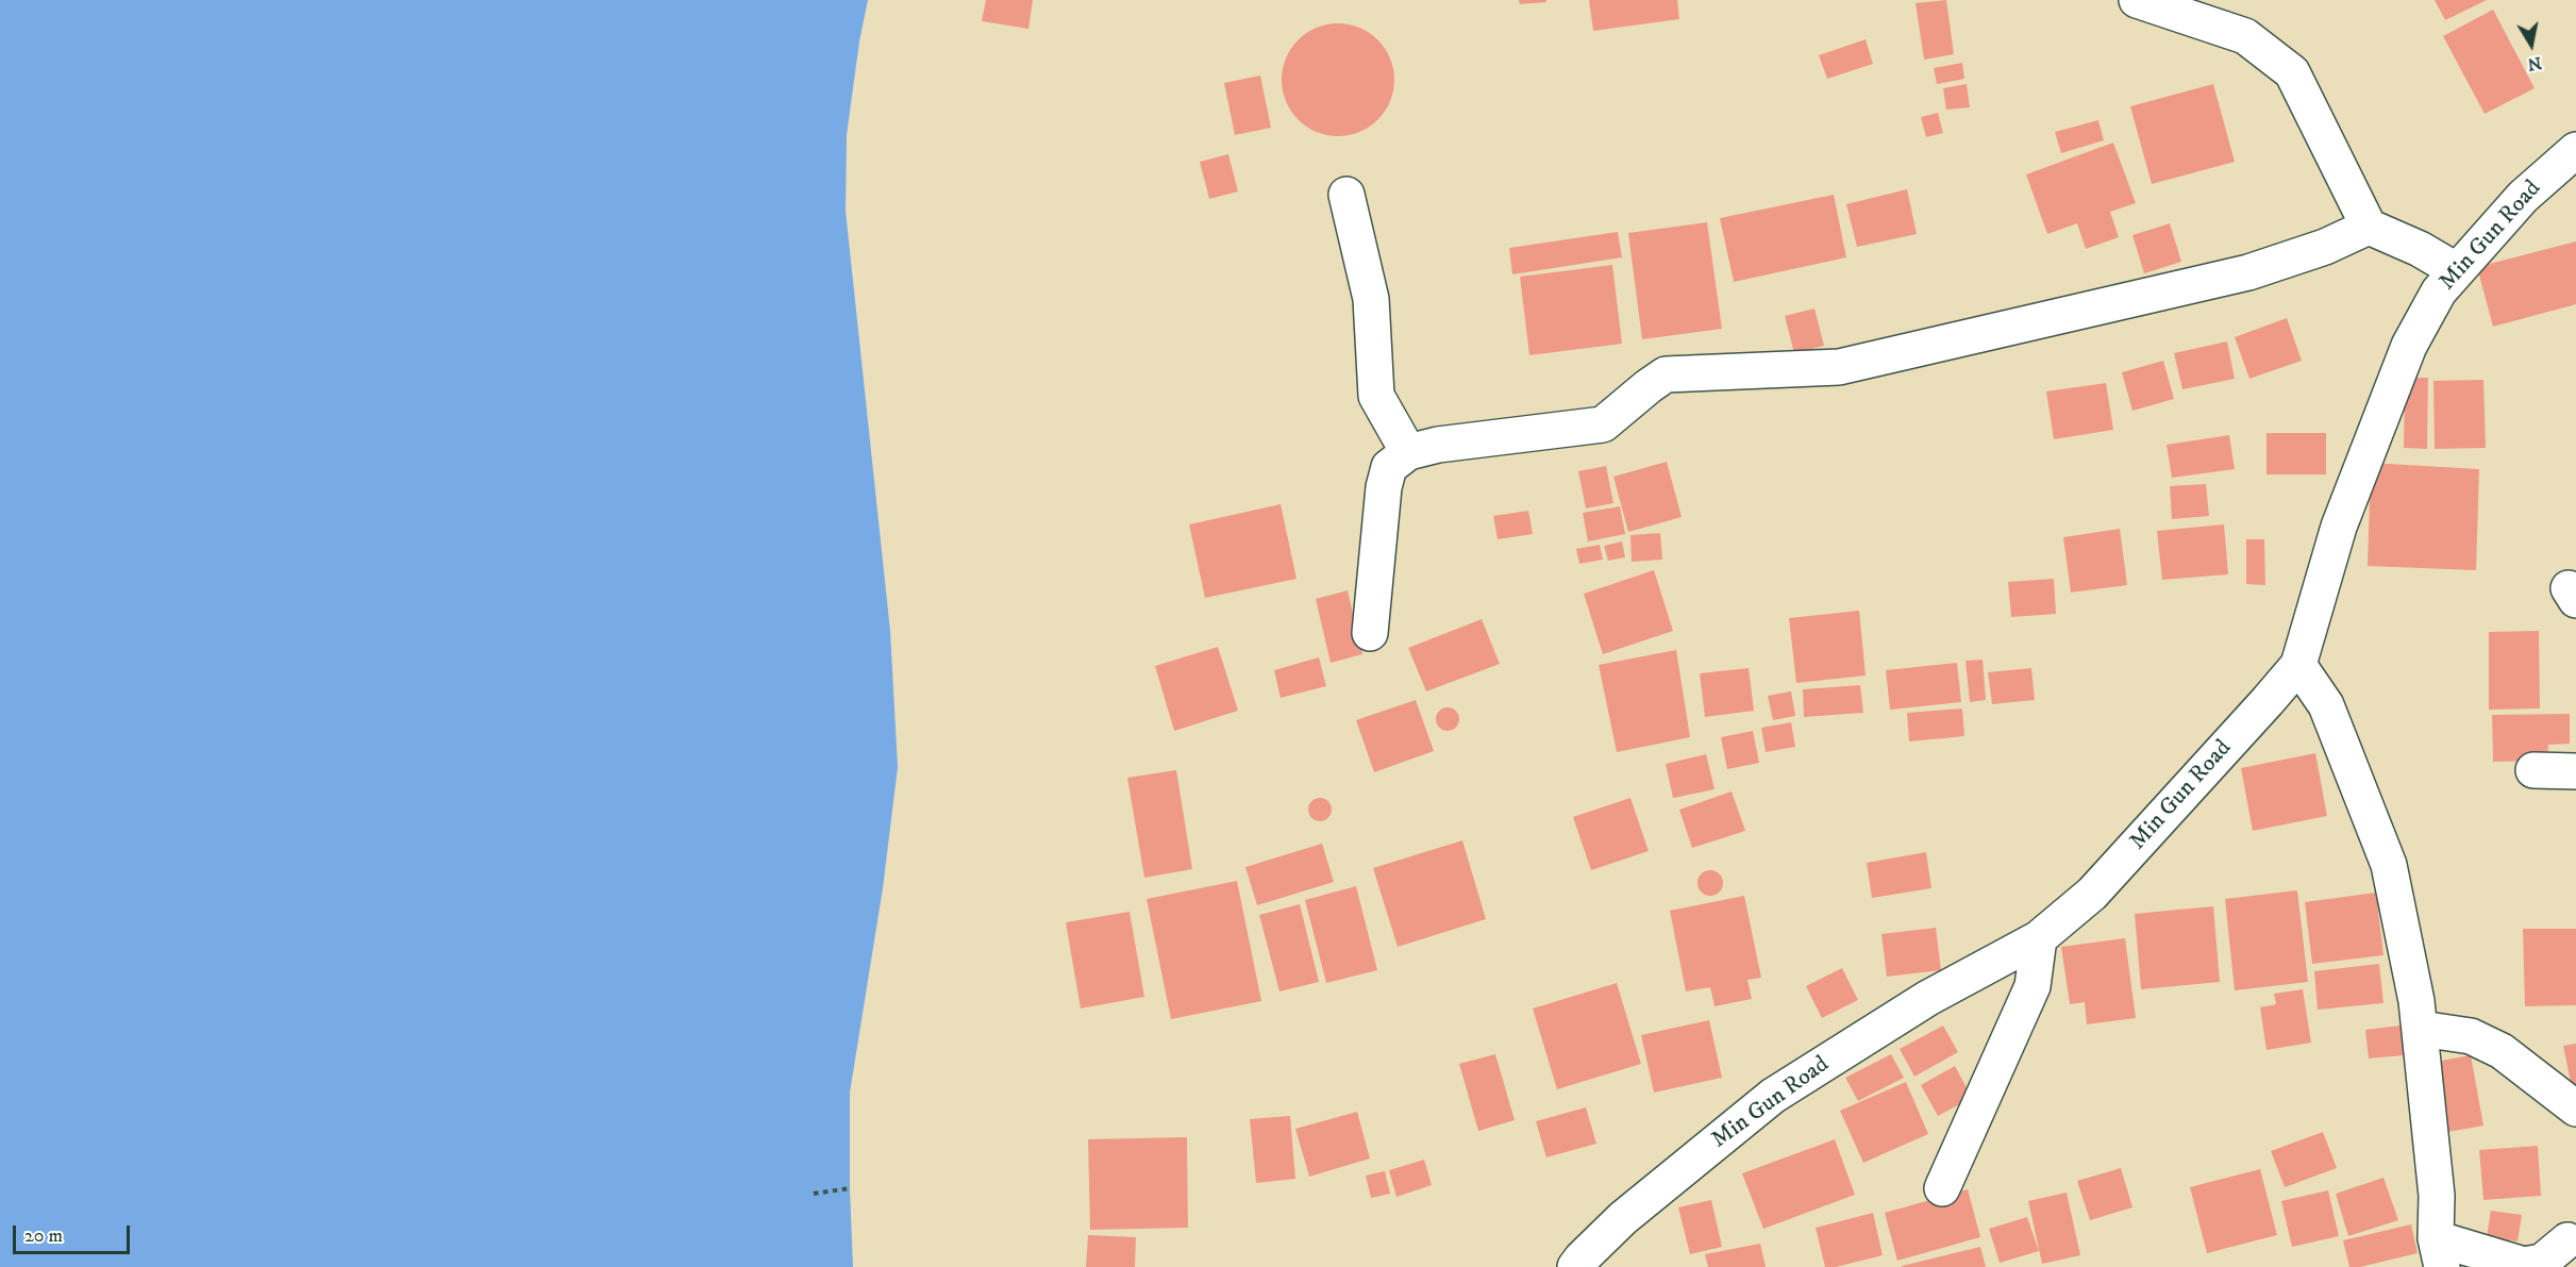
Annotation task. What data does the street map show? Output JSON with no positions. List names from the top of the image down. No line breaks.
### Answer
{"streets":{"street":["Min Gun Road"]},"scale_bar":"20 m","north":"bottom"}
